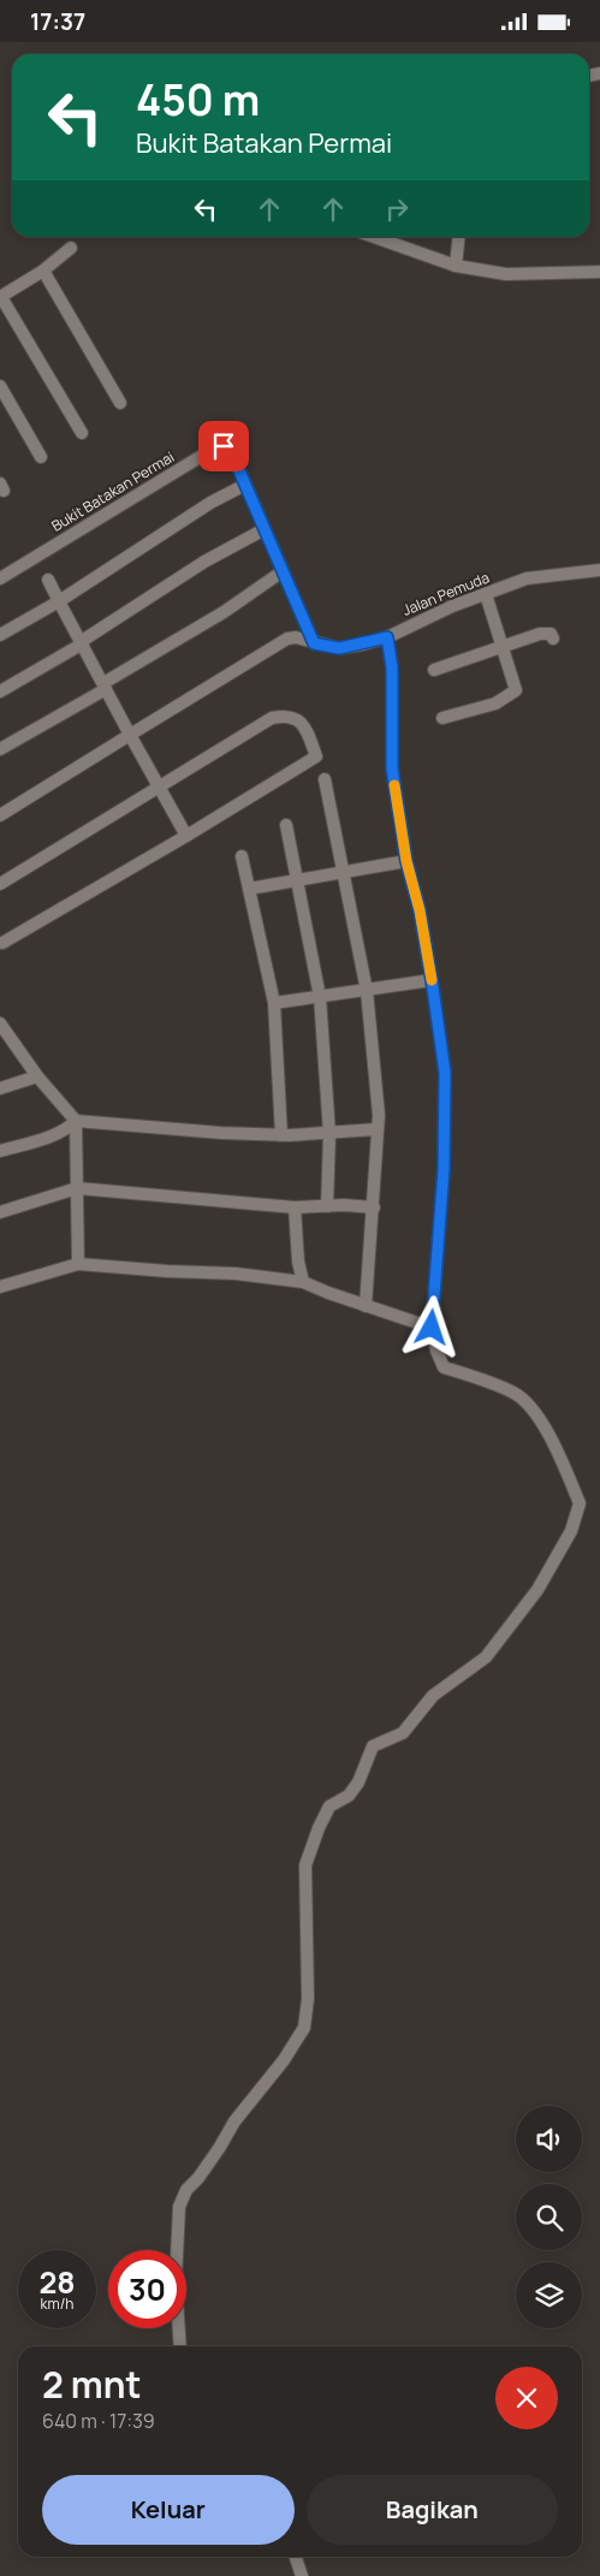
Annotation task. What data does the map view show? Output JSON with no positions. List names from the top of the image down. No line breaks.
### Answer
{"streets":{"street":["Bukit Batakan Permai","Jalan Pemuda"]},"page":{"status":"17:37","turn":["450 m","Bukit Batakan Permai"],"speed":"28 km/h","limit":"30","heading":["2 mnt","640 m · 17:39"],"buttons":["Keluar","Bagikan"]}}
